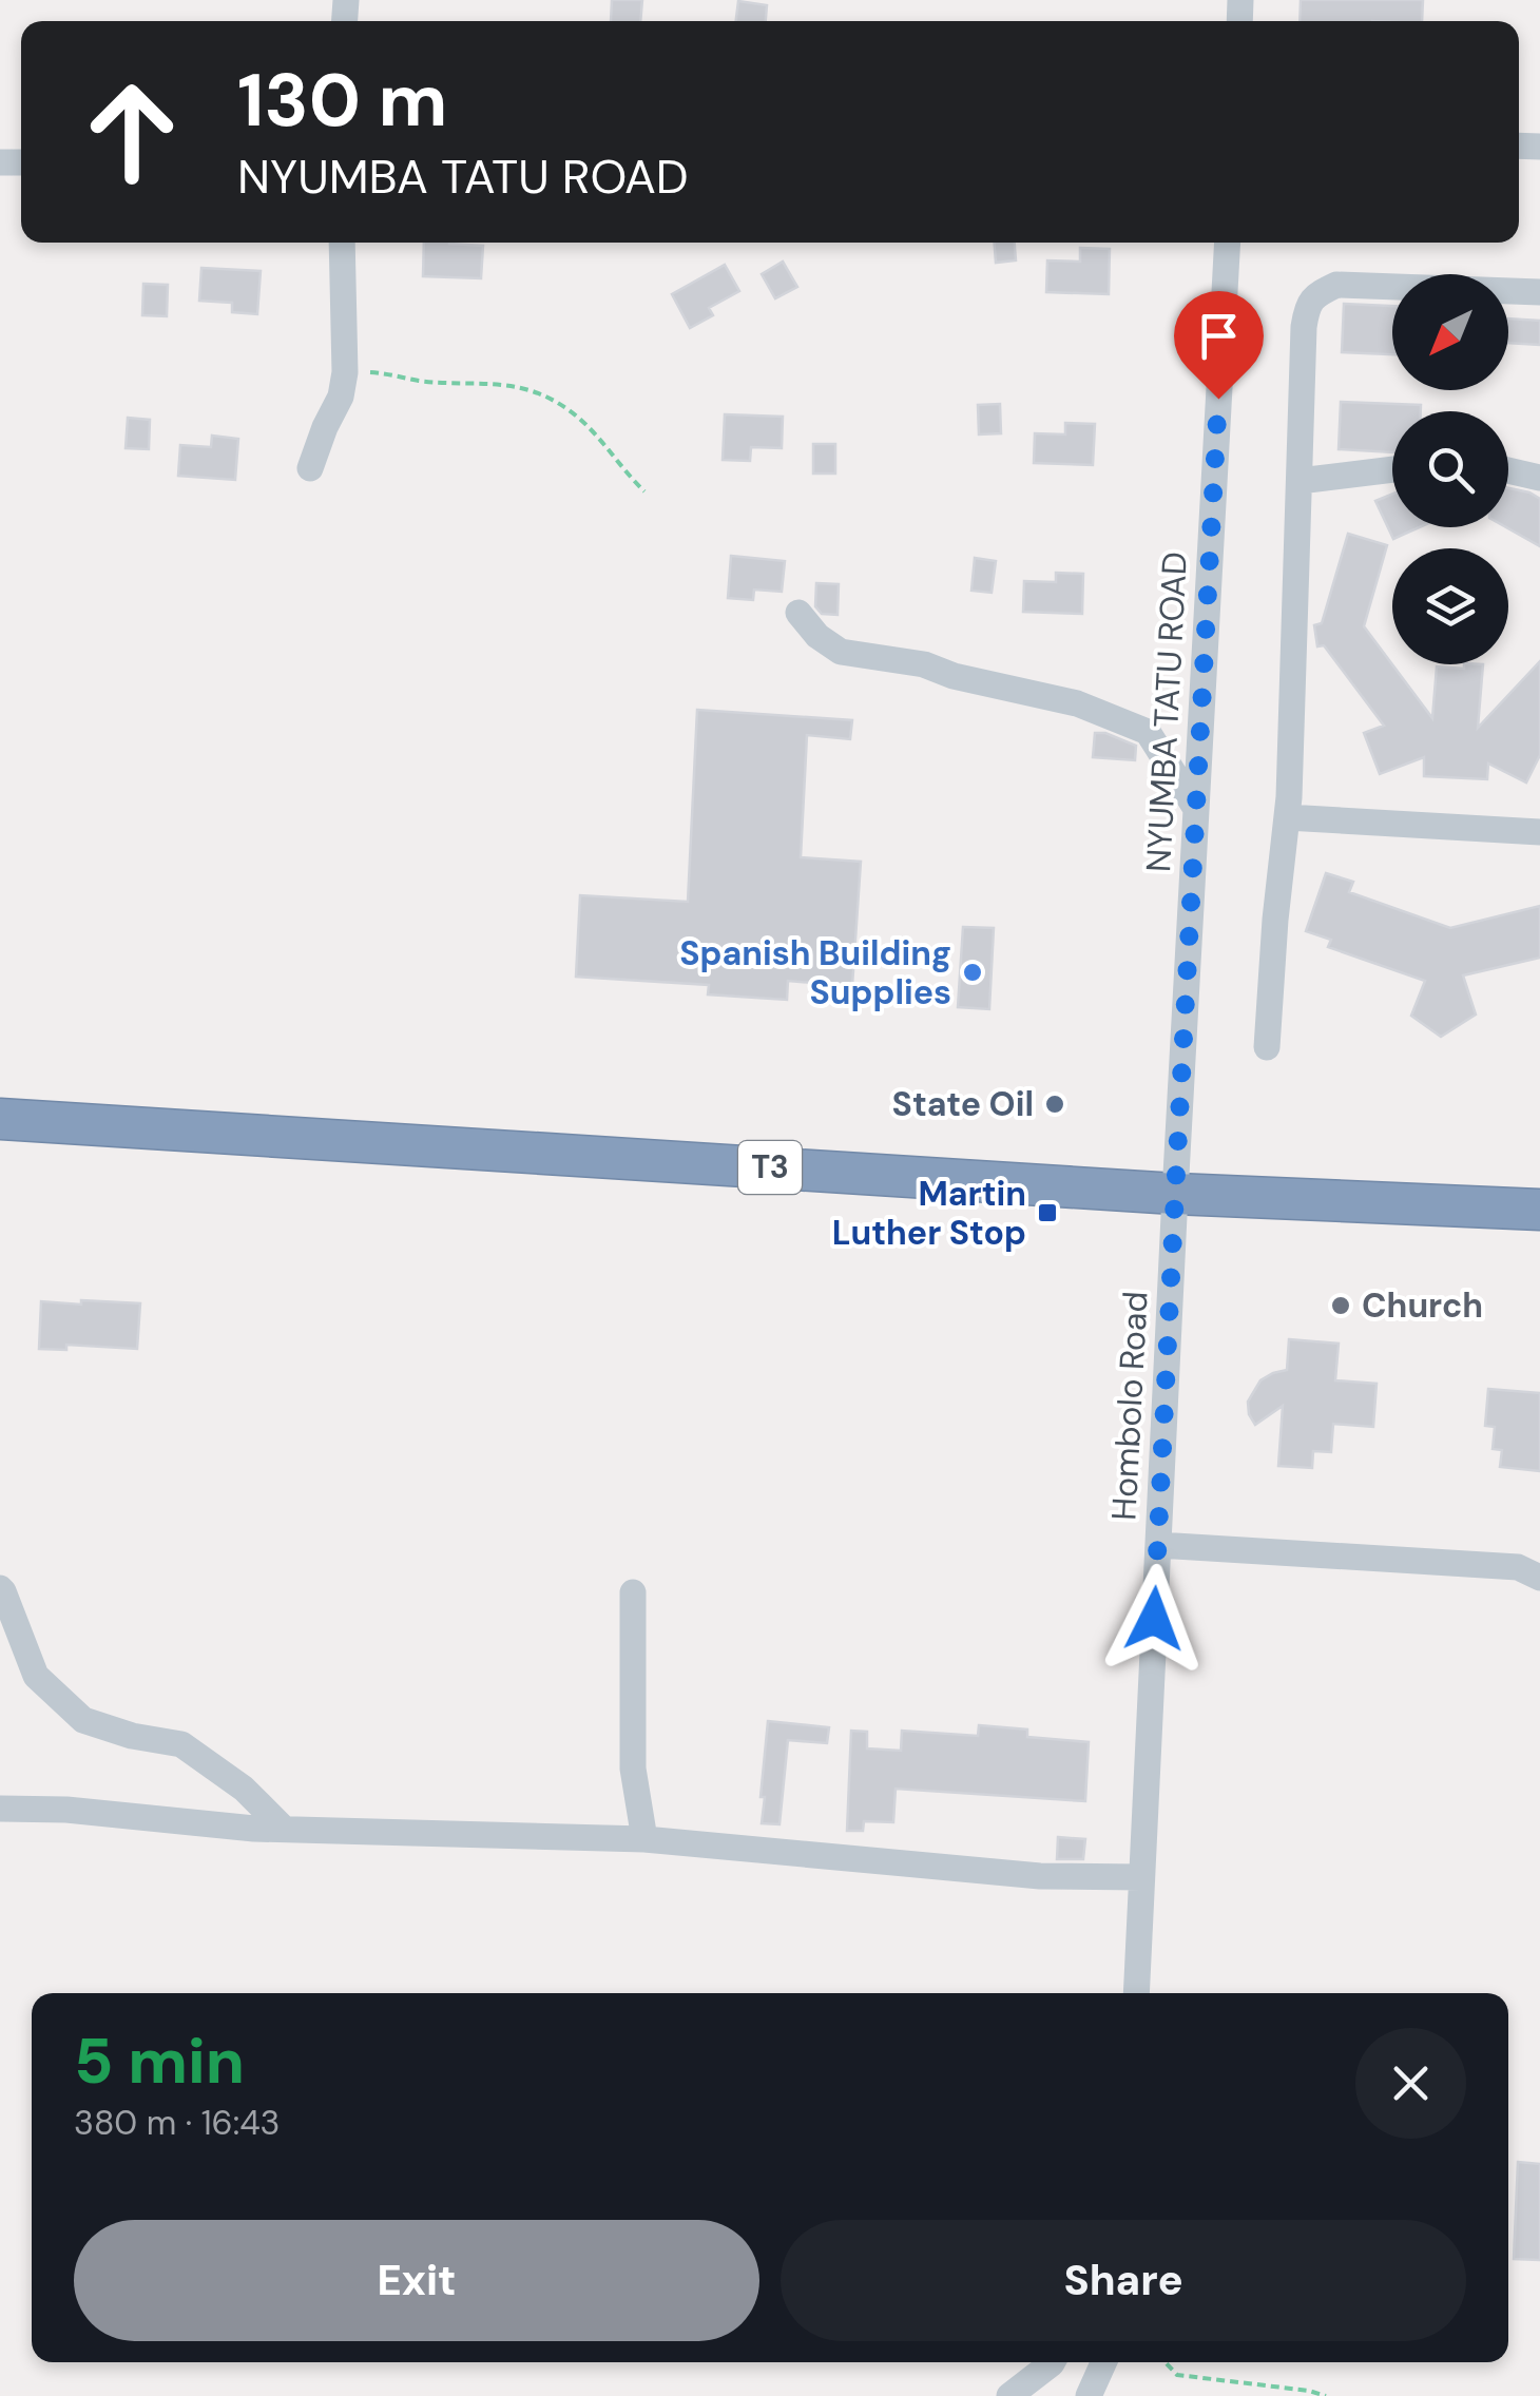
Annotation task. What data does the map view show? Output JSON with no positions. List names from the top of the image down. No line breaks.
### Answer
{"streets":{"highway":["T3"],"street":["NYUMBA TATU ROAD","Hombolo Road"]},"crossings":[["NYUMBA TATU ROAD","T3"],["NYUMBA TATU ROAD","Hombolo Road"],["T3","Hombolo Road"]],"places":{"other":["Spanish Building Supplies","State Oil","Church"],"transit":["Martin Luther Stop"]},"north":"bottom left","page":{"turn":["130 m","NYUMBA TATU ROAD"],"heading":["5 min","380 m · 16:43"],"buttons":["Exit","Share"]}}
